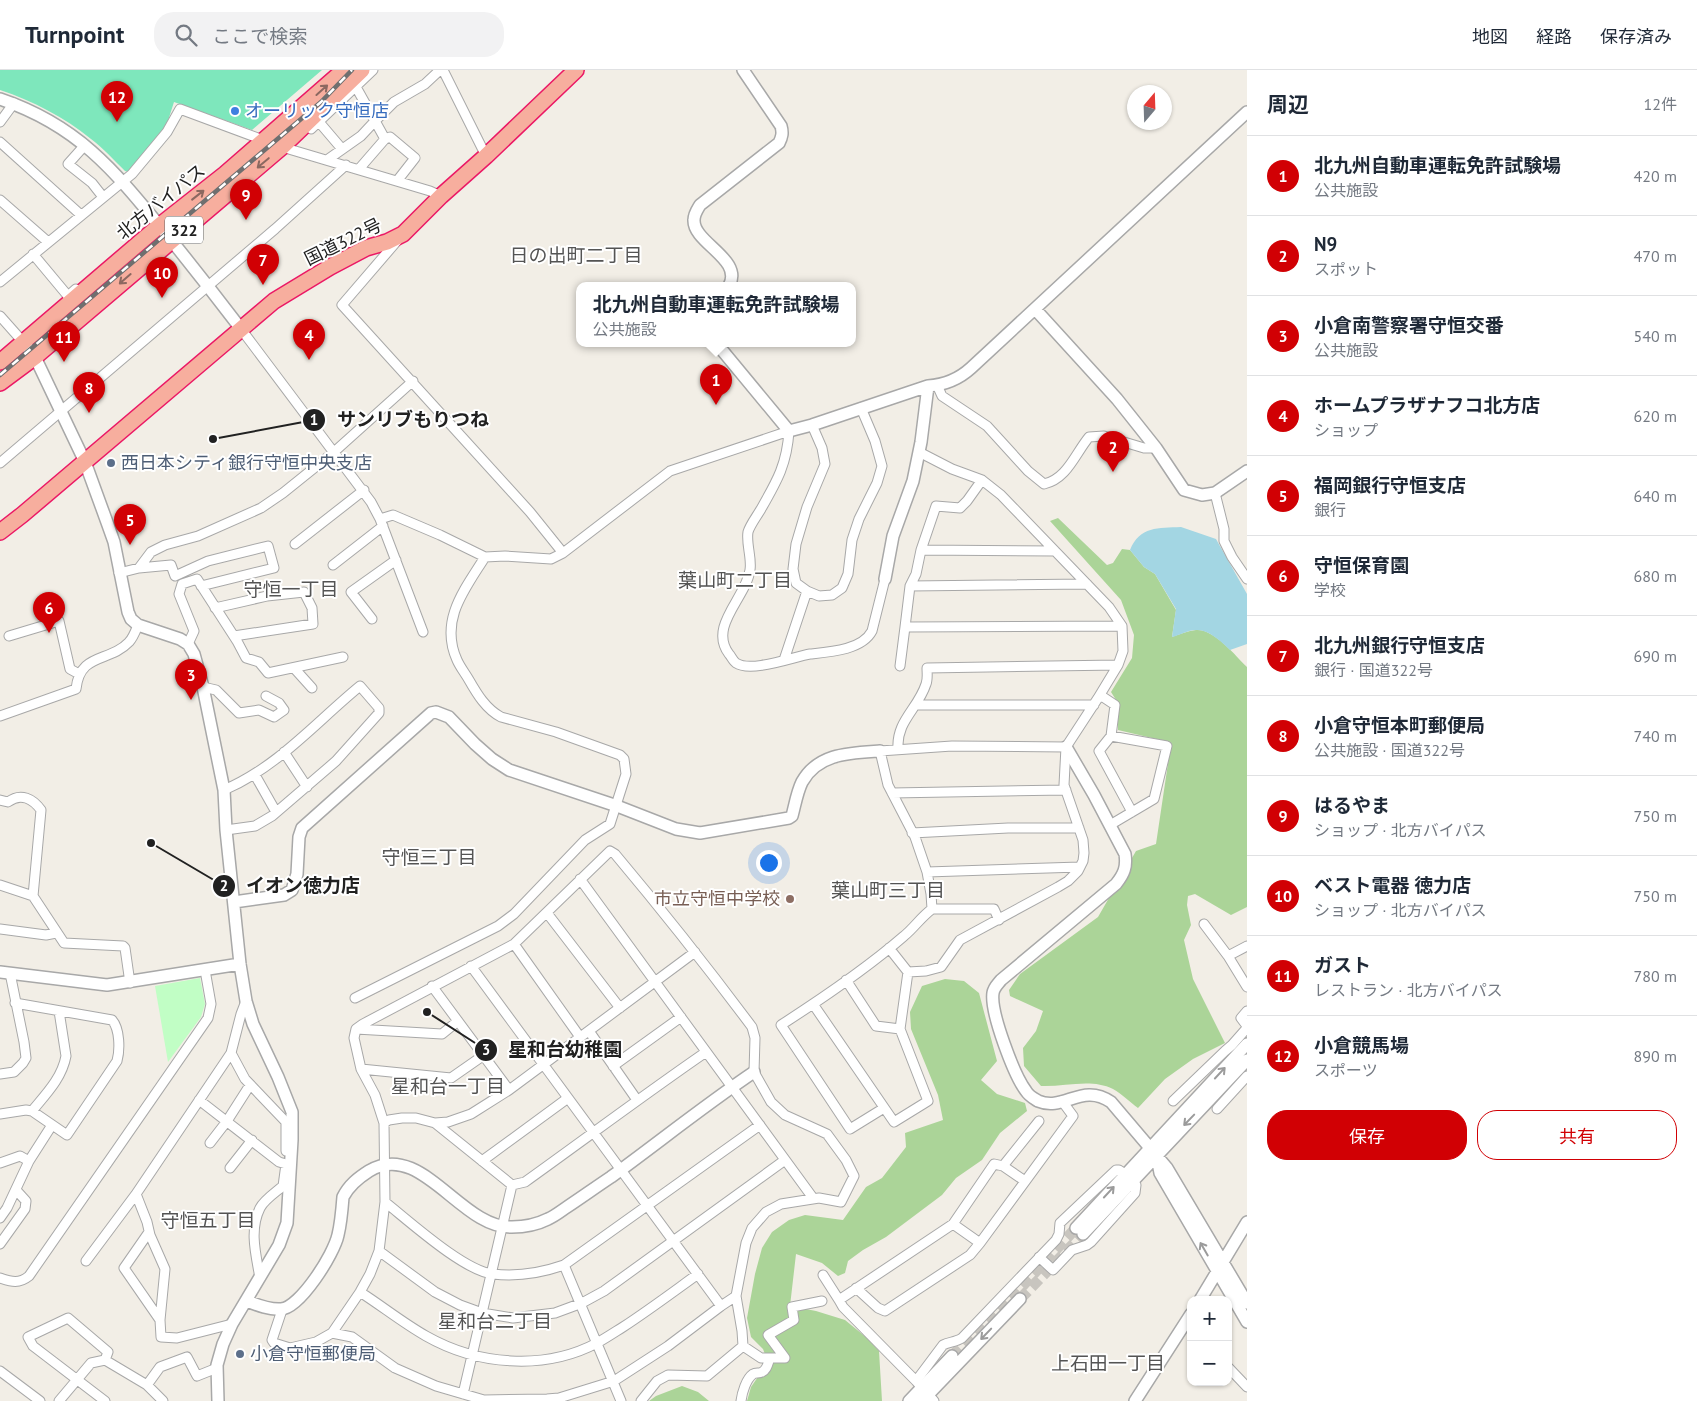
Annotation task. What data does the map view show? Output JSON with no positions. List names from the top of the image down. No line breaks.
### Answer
{"streets":{"highway":["北方バイパス","322","国道322号"]},"districts":["日の出町二丁目","葉山町二丁目","守恒一丁目","守恒三丁目","葉山町三丁目","星和台一丁目","守恒五丁目","星和台二丁目","上石田一丁目"],"places":["オーリック守恒店","サンリブもりつね","西日本シティ銀行守恒中央支店","イオン徳力店","市立守恒中学校","星和台幼稚園","小倉守恒郵便局"],"north":"top","page":{"header":"Turnpoint","search":"ここで検索","nav":["地図","経路","保存済み"],"heading":["周辺","12件"],"pins":["12","9","7","10","4","11","1","8","2","5","6","3"],"list":[{"mark":"1","name":"北九州自動車運転免許試験場","note":"公共施設","value":"420 m"},{"mark":"2","name":"N9","note":"スポット","value":"470 m"},{"mark":"3","name":"小倉南警察署守恒交番","note":"公共施設","value":"540 m"},{"mark":"4","name":"ホームプラザナフコ北方店","note":"ショップ","value":"620 m"},{"mark":"5","name":"福岡銀行守恒支店","note":"銀行","value":"640 m"},{"mark":"6","name":"守恒保育園","note":"学校","value":"680 m"},{"mark":"7","name":"北九州銀行守恒支店","note":"銀行 · 国道322号","value":"690 m"},{"mark":"8","name":"小倉守恒本町郵便局","note":"公共施設 · 国道322号","value":"740 m"},{"mark":"9","name":"はるやま","note":"ショップ · 北方バイパス","value":"750 m"},{"mark":"10","name":"ベスト電器 徳力店","note":"ショップ · 北方バイパス","value":"750 m"},{"mark":"11","name":"ガスト","note":"レストラン · 北方バイパス","value":"780 m"},{"mark":"12","name":"小倉競馬場","note":"スポーツ","value":"890 m"}],"popup":["北九州自動車運転免許試験場","公共施設"],"buttons":["保存","共有"],"map_buttons":["+","−"]}}
